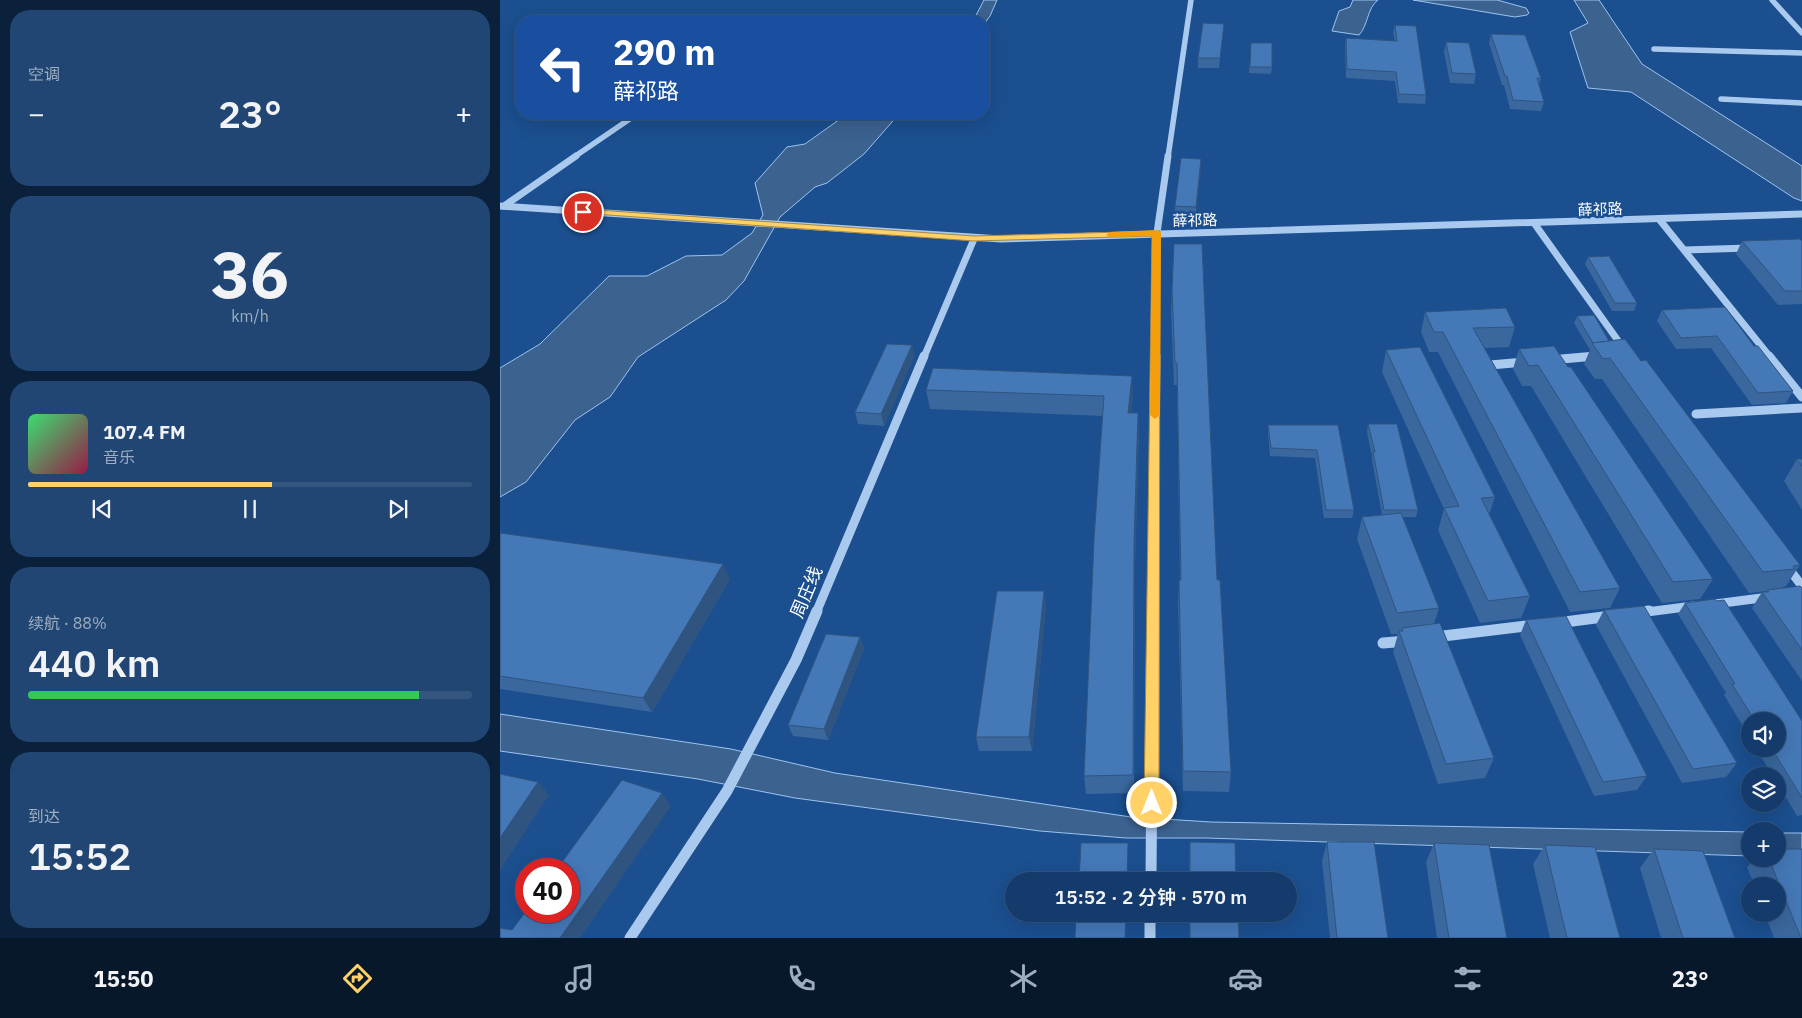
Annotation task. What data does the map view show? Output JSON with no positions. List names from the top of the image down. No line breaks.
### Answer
{"streets":{"street":["薛祁路","周庄线"]},"crossings":[["薛祁路","周庄线"]],"page":{"tile":["空调",["36","km/h"],["续航 · 88%","440 km"],["到达","15:52"]],"turn":["290 m","薛祁路"],"heat":["−","23°","+"],"song":["107.4 FM","音乐"],"map_buttons":["+","−"],"limit":"40","trip":"15:52 · 2 分钟 · 570 m","tabs":["15:50","23°"]}}
